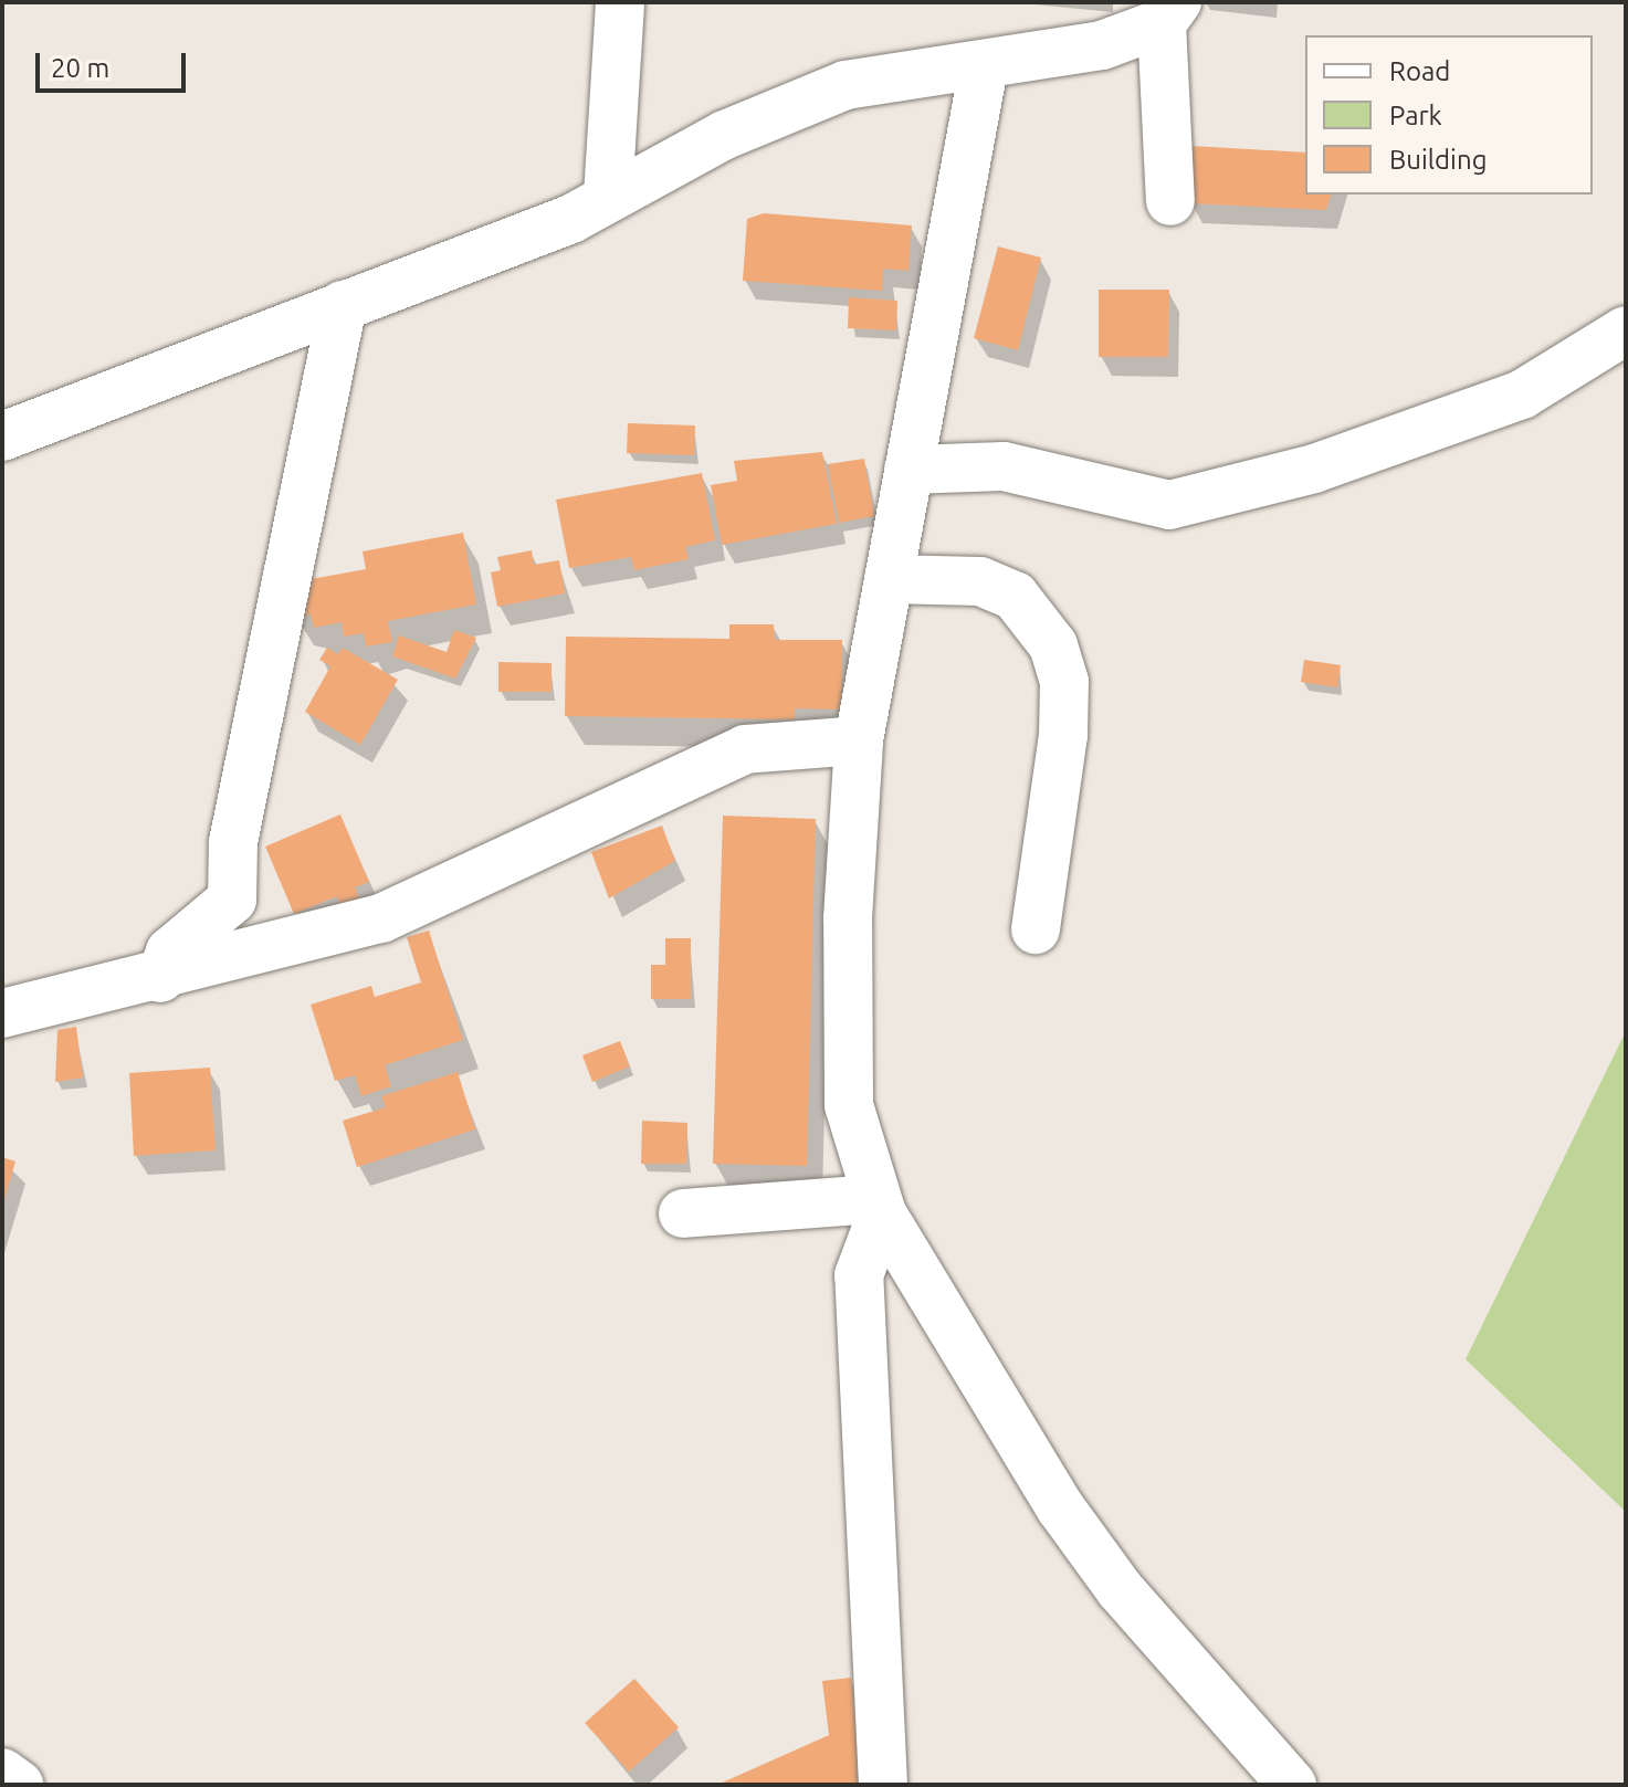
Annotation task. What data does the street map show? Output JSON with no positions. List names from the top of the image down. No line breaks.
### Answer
{"legend":["Road","Park","Building"],"scale_bar":"20 m"}
